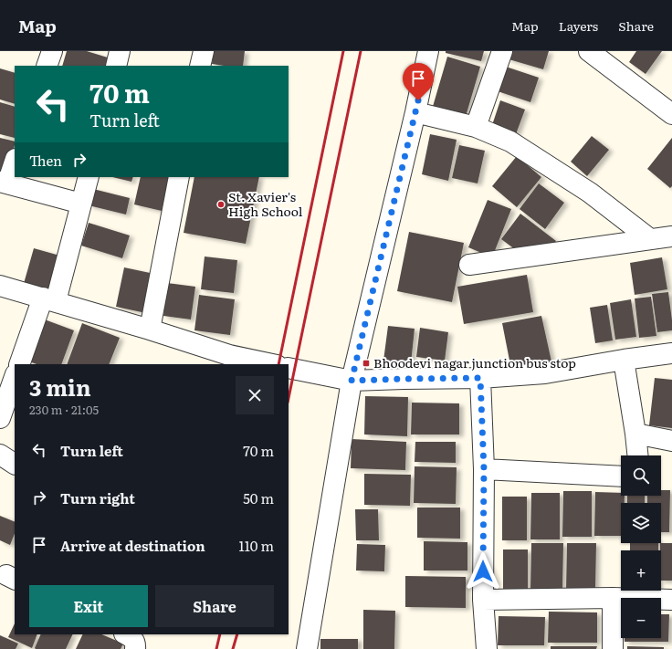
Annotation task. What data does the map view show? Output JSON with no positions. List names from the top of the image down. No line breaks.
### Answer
{"places":{"other":["St. Xavier's High School"],"transit":["Bhoodevi nagar junction bus stop"]},"page":{"header":"Map","nav":["Map","Layers","Share"],"turn":["70 m","Turn left"],"then":"Then","heading":["3 min","230 m · 21:05"],"list":[{"name":"Turn left","value":"70 m"},{"name":"Turn right","value":"50 m"},{"name":"Arrive at destination","value":"110 m"}],"map_buttons":["+","−"],"buttons":["Exit","Share"]}}
